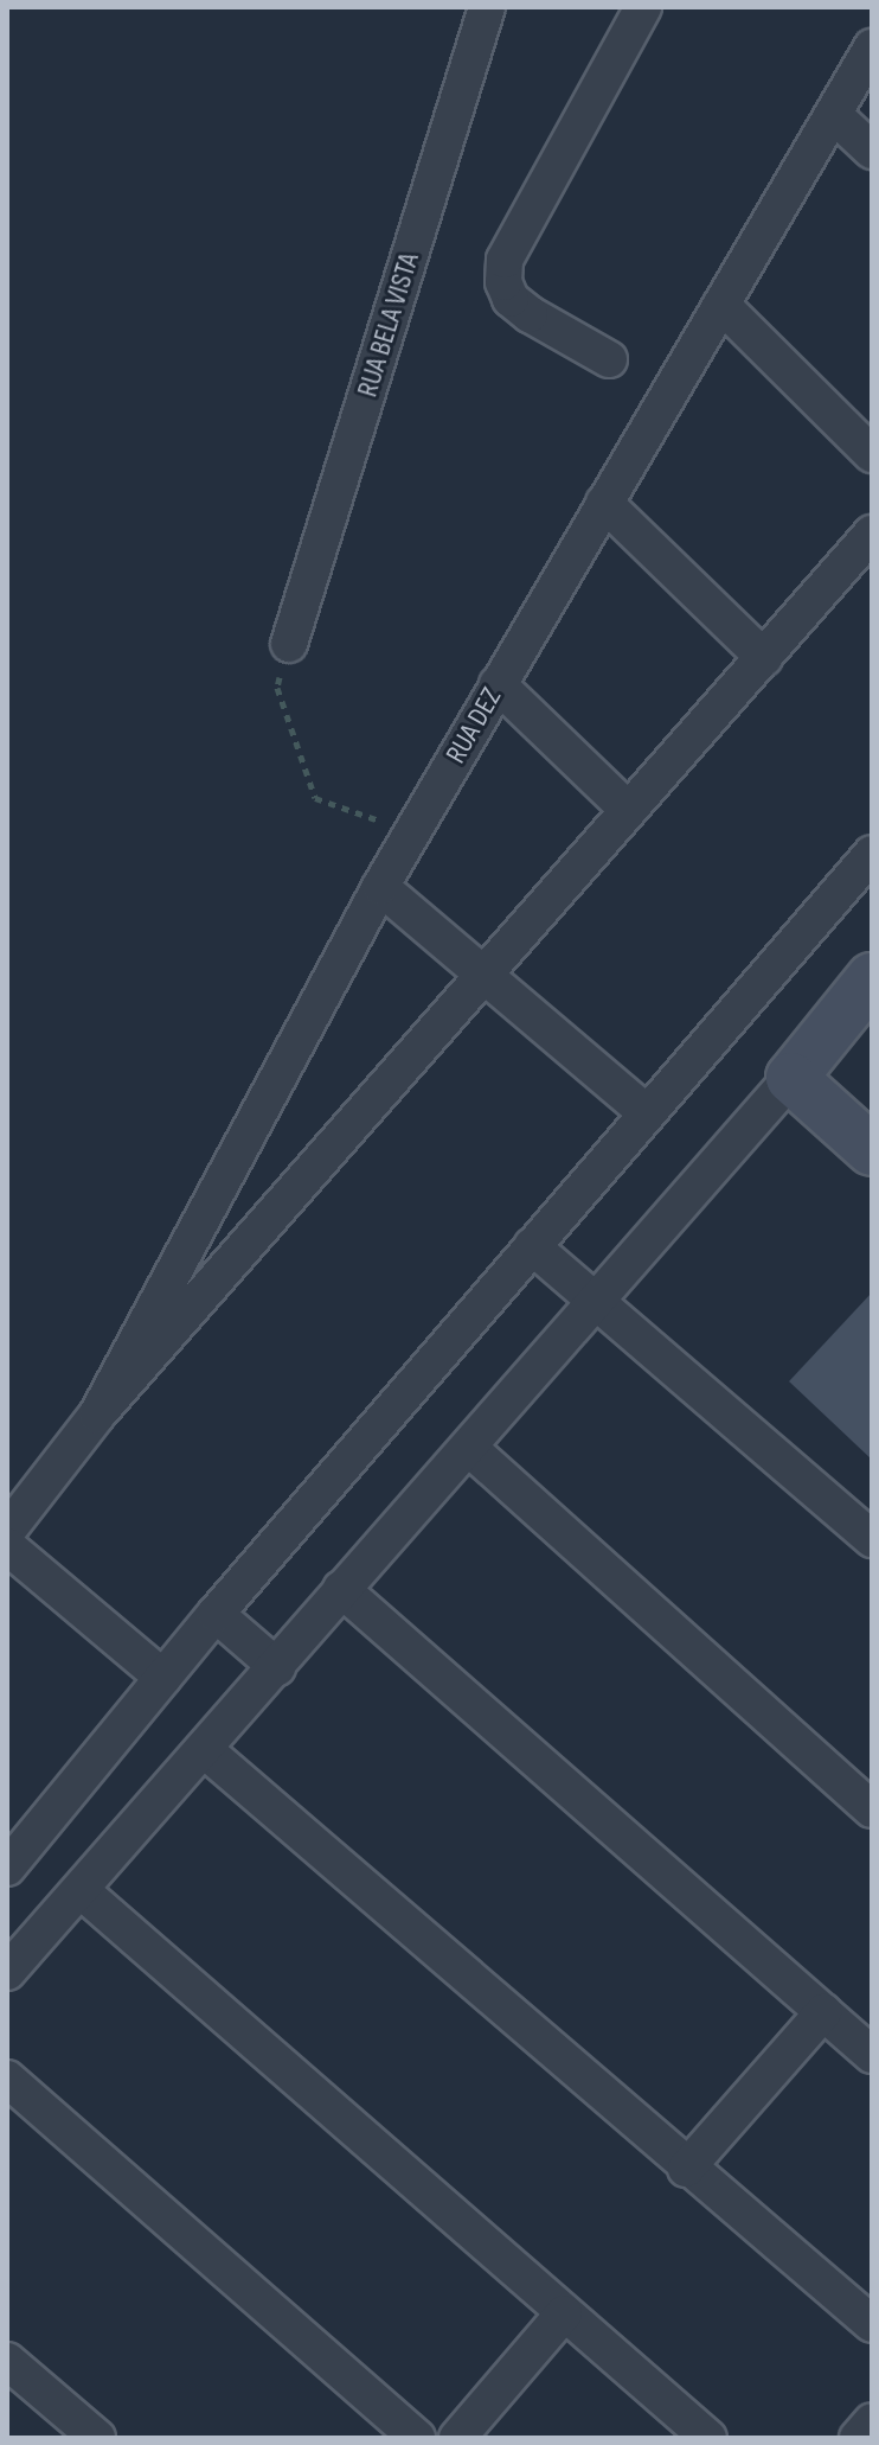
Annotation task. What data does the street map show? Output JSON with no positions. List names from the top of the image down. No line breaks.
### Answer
{"streets":{"street":["RUA BELA VISTA","RUA DEZ"]}}
